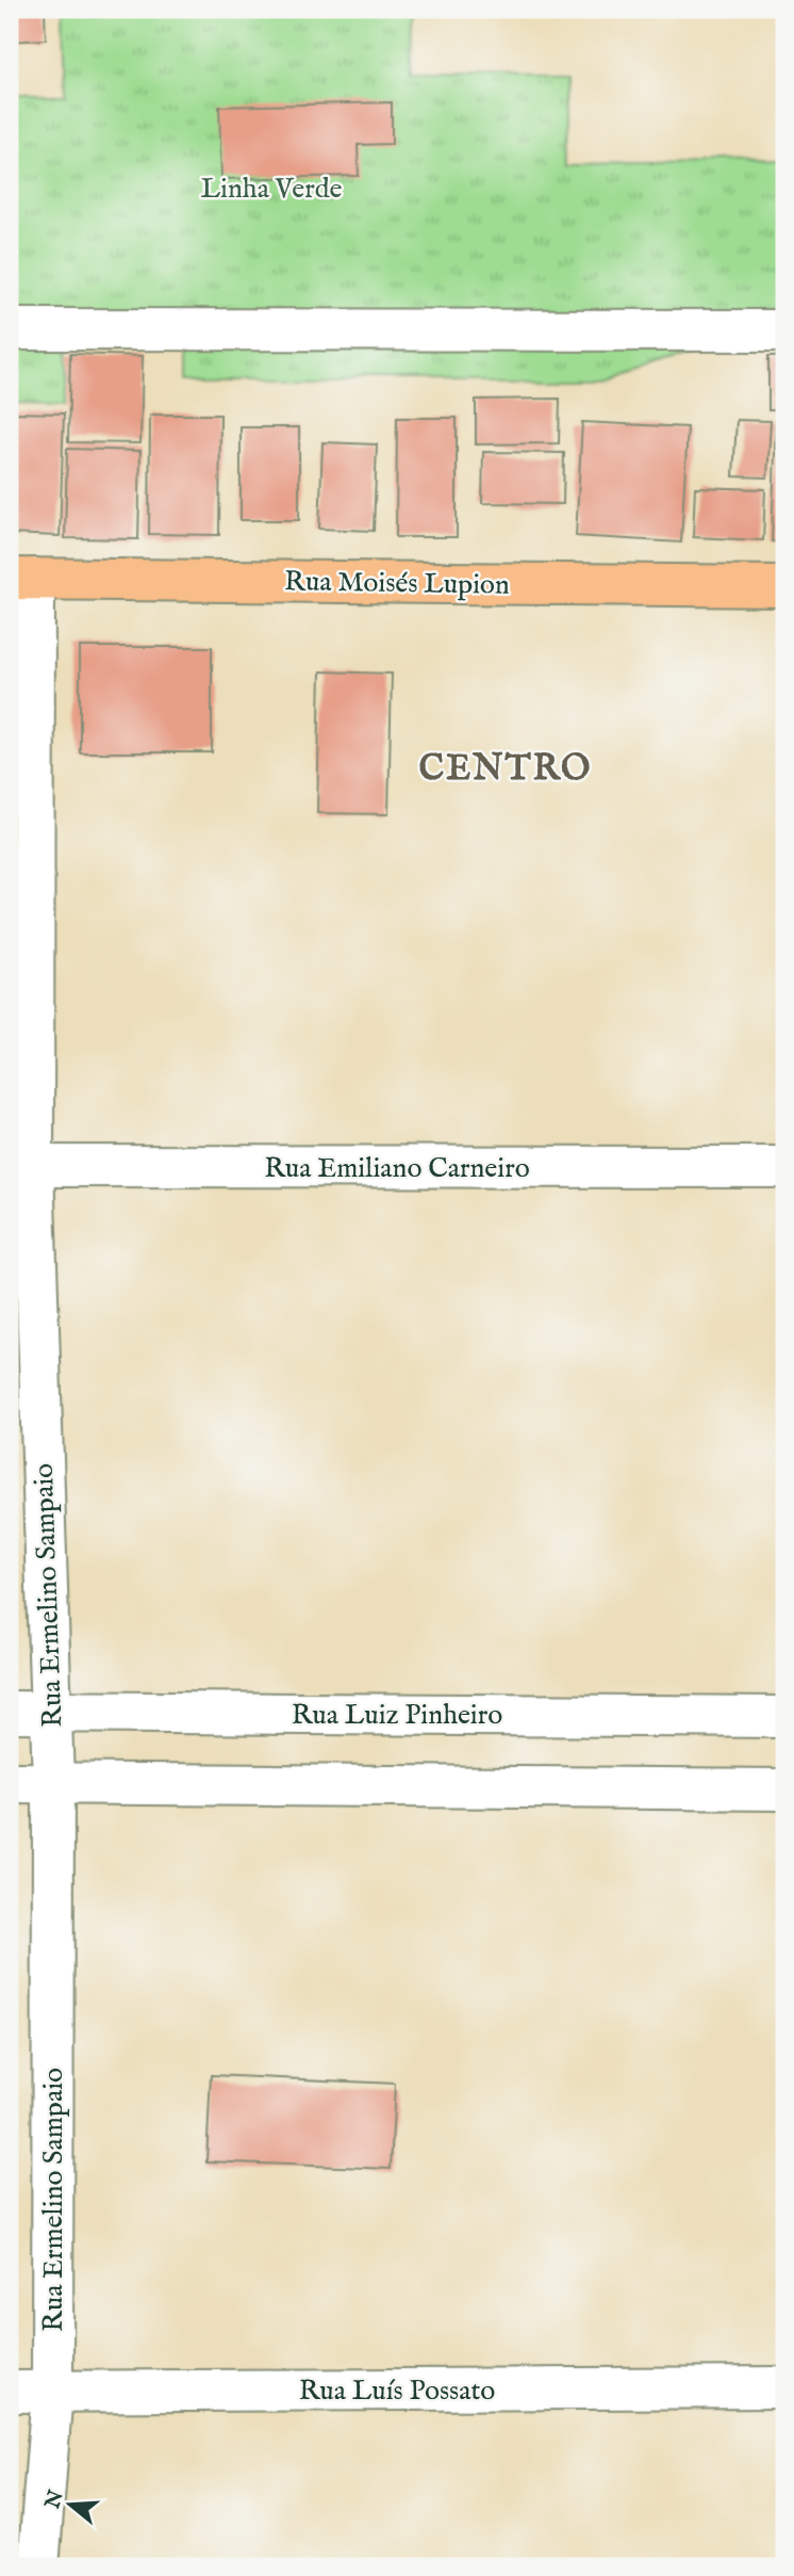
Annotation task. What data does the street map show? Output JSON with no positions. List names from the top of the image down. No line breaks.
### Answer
{"streets":{"main road":["Rua Moisés Lupion"],"street":["Rua Emiliano Carneiro","Rua Ermelino Sampaio","Rua Luiz Pinheiro","Rua Luís Possato"]},"crossings":[["Rua Moisés Lupion","Rua Ermelino Sampaio"],["Rua Emiliano Carneiro","Rua Ermelino Sampaio"],["Rua Ermelino Sampaio","Rua Luiz Pinheiro"],["Rua Ermelino Sampaio","Rua Luís Possato"]],"districts":["CENTRO"],"parks":["Linha Verde"],"north":"left"}
